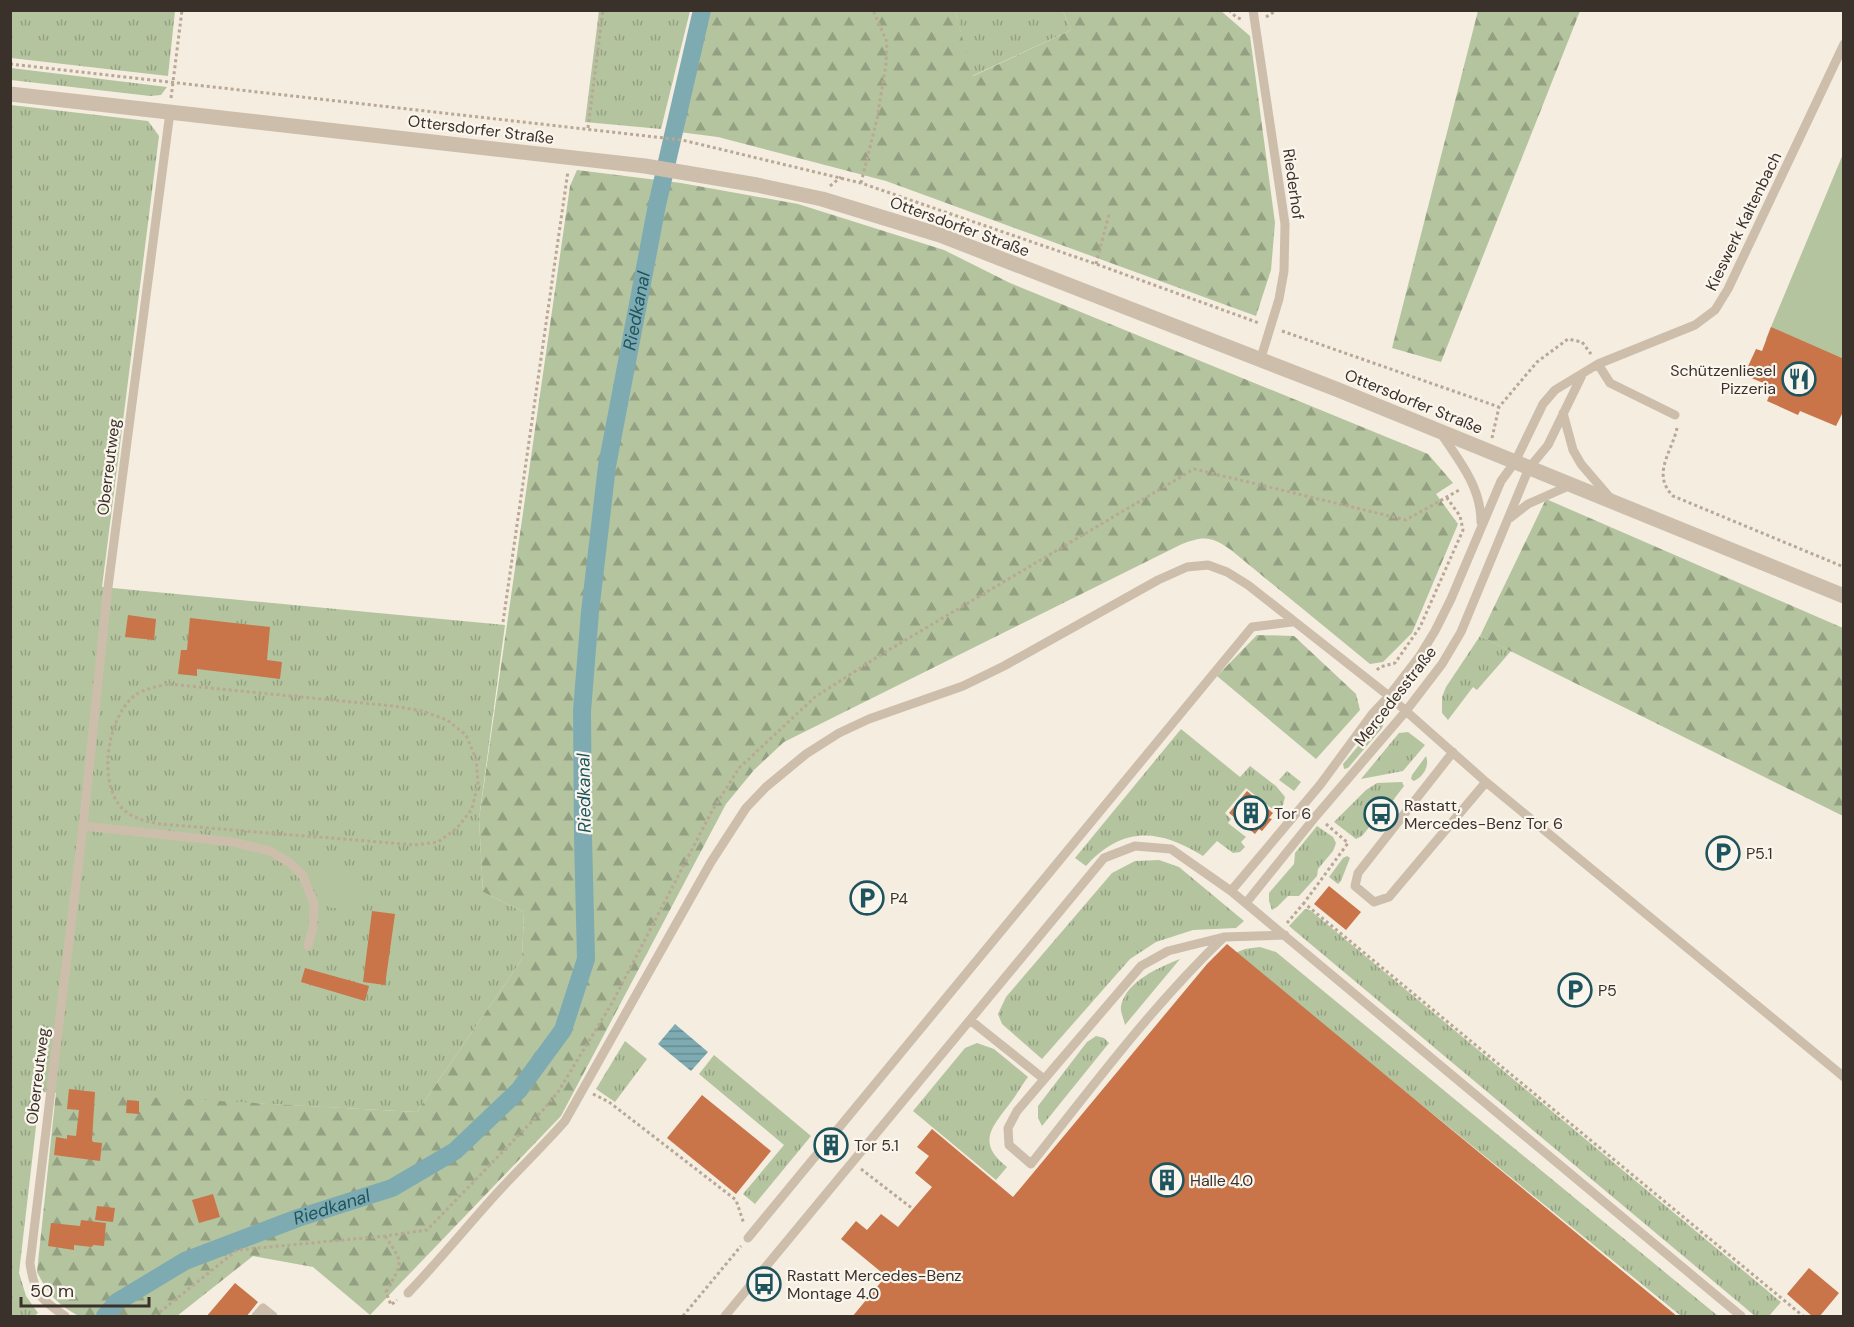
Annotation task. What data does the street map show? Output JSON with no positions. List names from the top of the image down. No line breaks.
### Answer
{"streets":{"street":["Ottersdorfer Straße"],"lane":["Riederhof","Kieswerk Kaltenbach","Oberreutweg","Mercedesstraße"]},"crossings":[["Ottersdorfer Straße","Riederhof"],["Ottersdorfer Straße","Kieswerk Kaltenbach"],["Ottersdorfer Straße","Oberreutweg"],["Ottersdorfer Straße","Mercedesstraße"],["Kieswerk Kaltenbach","Mercedesstraße"]],"water":["Riedkanal"],"places":{"restaurant":["Schützenliesel Pizzeria"],"building":["Tor 6","Tor 5.1","Halle 4.0"],"bus stop":["Rastatt, Mercedes-Benz Tor 6","Rastatt Mercedes-Benz Montage 4.0"],"parking":["P5.1","P4","P5"]},"scale_bar":"50 m"}
